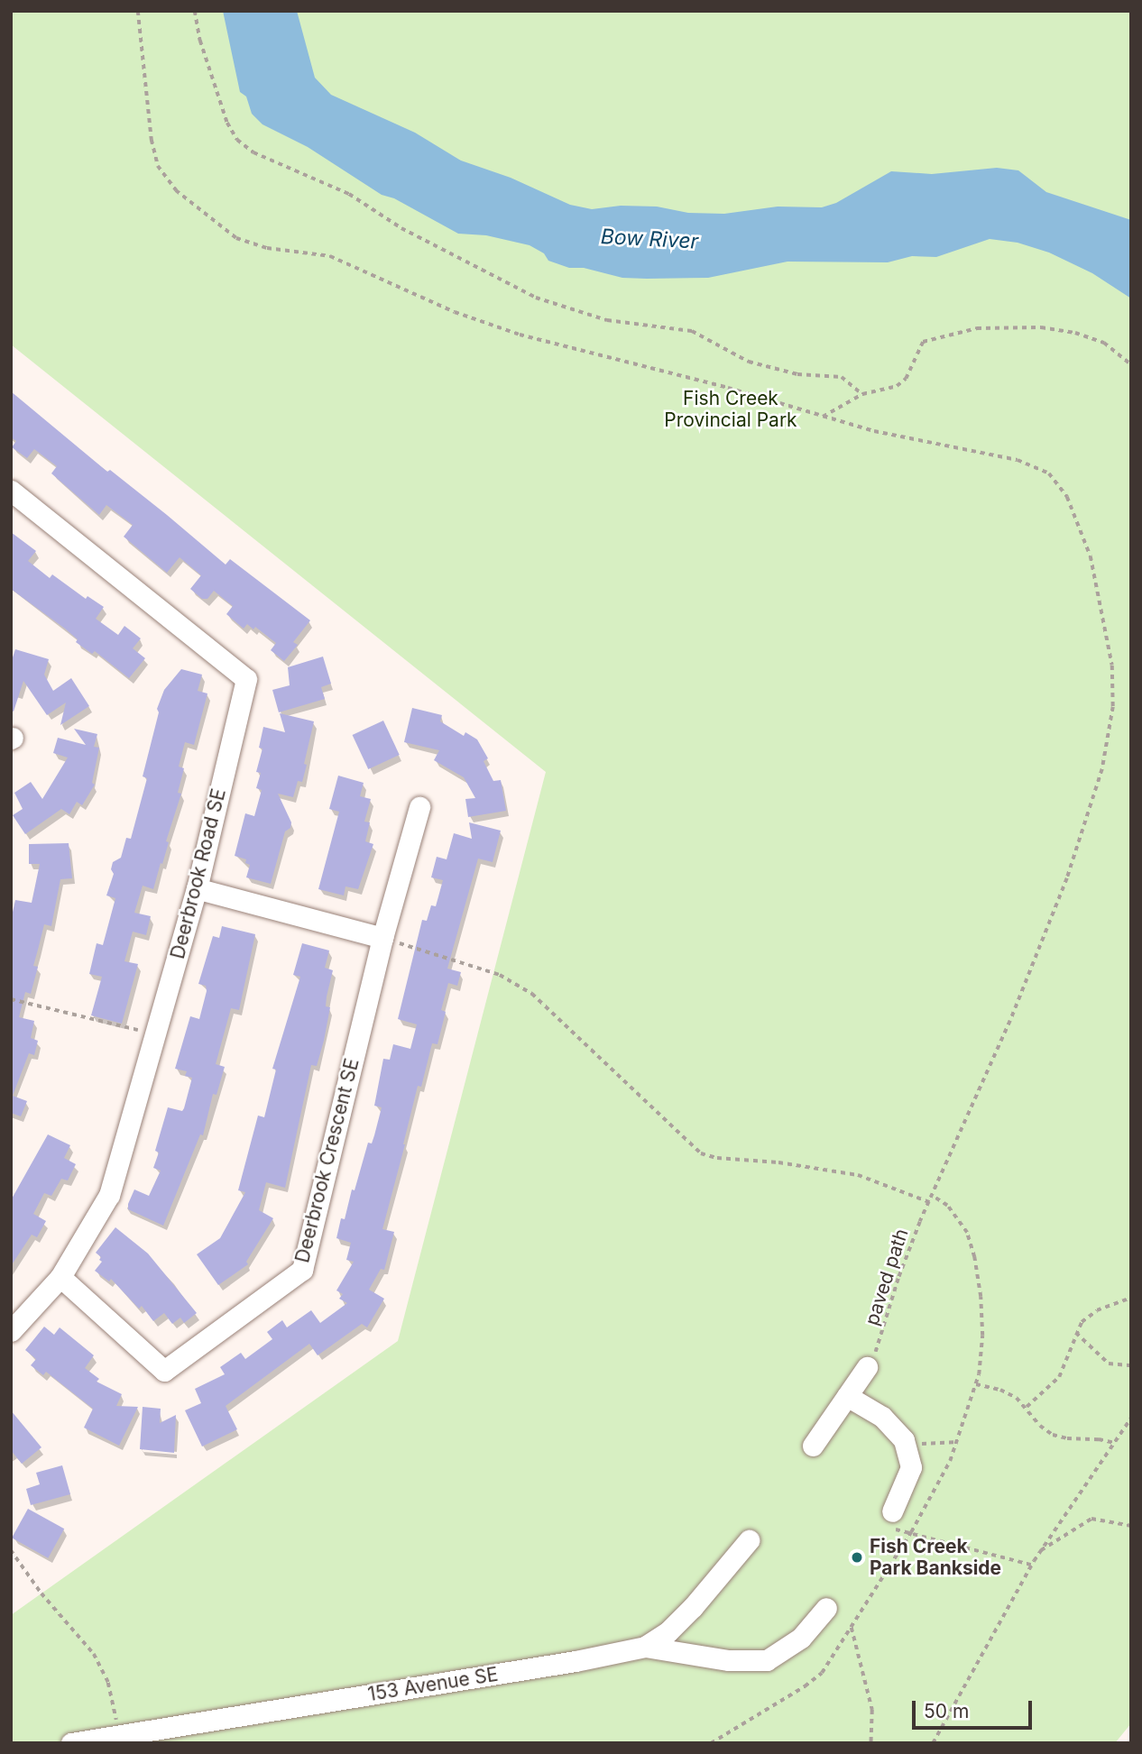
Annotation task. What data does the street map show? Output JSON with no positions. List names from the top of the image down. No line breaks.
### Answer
{"streets":{"street":["Deerbrook Road SE","Deerbrook Crescent SE","153 Avenue SE"],"path":["paved path"]},"crossings":[["Deerbrook Road SE","Deerbrook Crescent SE"]],"water":["Bow River"],"parks":["Fish Creek Provincial Park"],"places":["Fish Creek Park Bankside"],"scale_bar":"50 m"}
